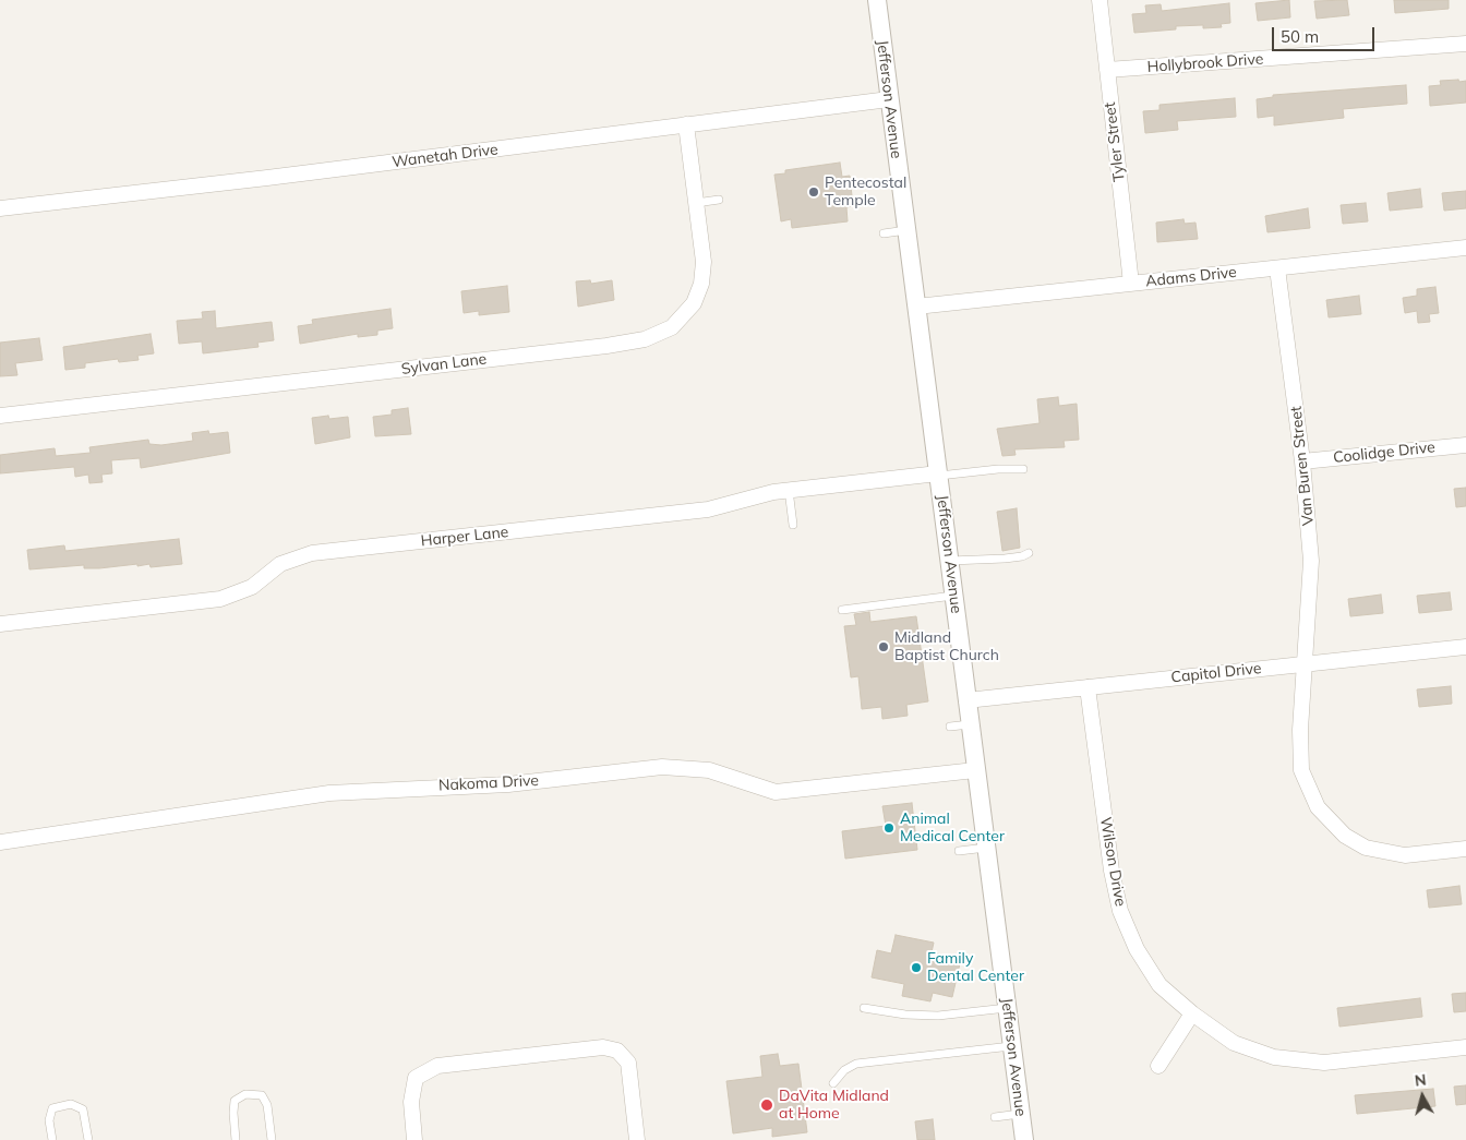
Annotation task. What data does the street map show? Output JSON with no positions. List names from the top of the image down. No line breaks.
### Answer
{"streets":{"street":["Hollybrook Drive","Jefferson Avenue","Tyler Street","Wanetah Drive","Adams Drive","Sylvan Lane","Coolidge Drive","Van Buren Street","Harper Lane","Capitol Drive","Nakoma Drive","Wilson Drive"]},"crossings":[["Hollybrook Drive","Tyler Street"],["Jefferson Avenue","Wanetah Drive"],["Jefferson Avenue","Adams Drive"],["Jefferson Avenue","Harper Lane"],["Jefferson Avenue","Capitol Drive"],["Jefferson Avenue","Nakoma Drive"],["Tyler Street","Adams Drive"],["Wanetah Drive","Sylvan Lane"],["Adams Drive","Van Buren Street"],["Coolidge Drive","Van Buren Street"],["Van Buren Street","Capitol Drive"],["Capitol Drive","Wilson Drive"]],"places":["Pentecostal Temple","Midland Baptist Church","Animal Medical Center","Family Dental Center","DaVita Midland at Home"],"scale_bar":"50 m","north":"top"}
